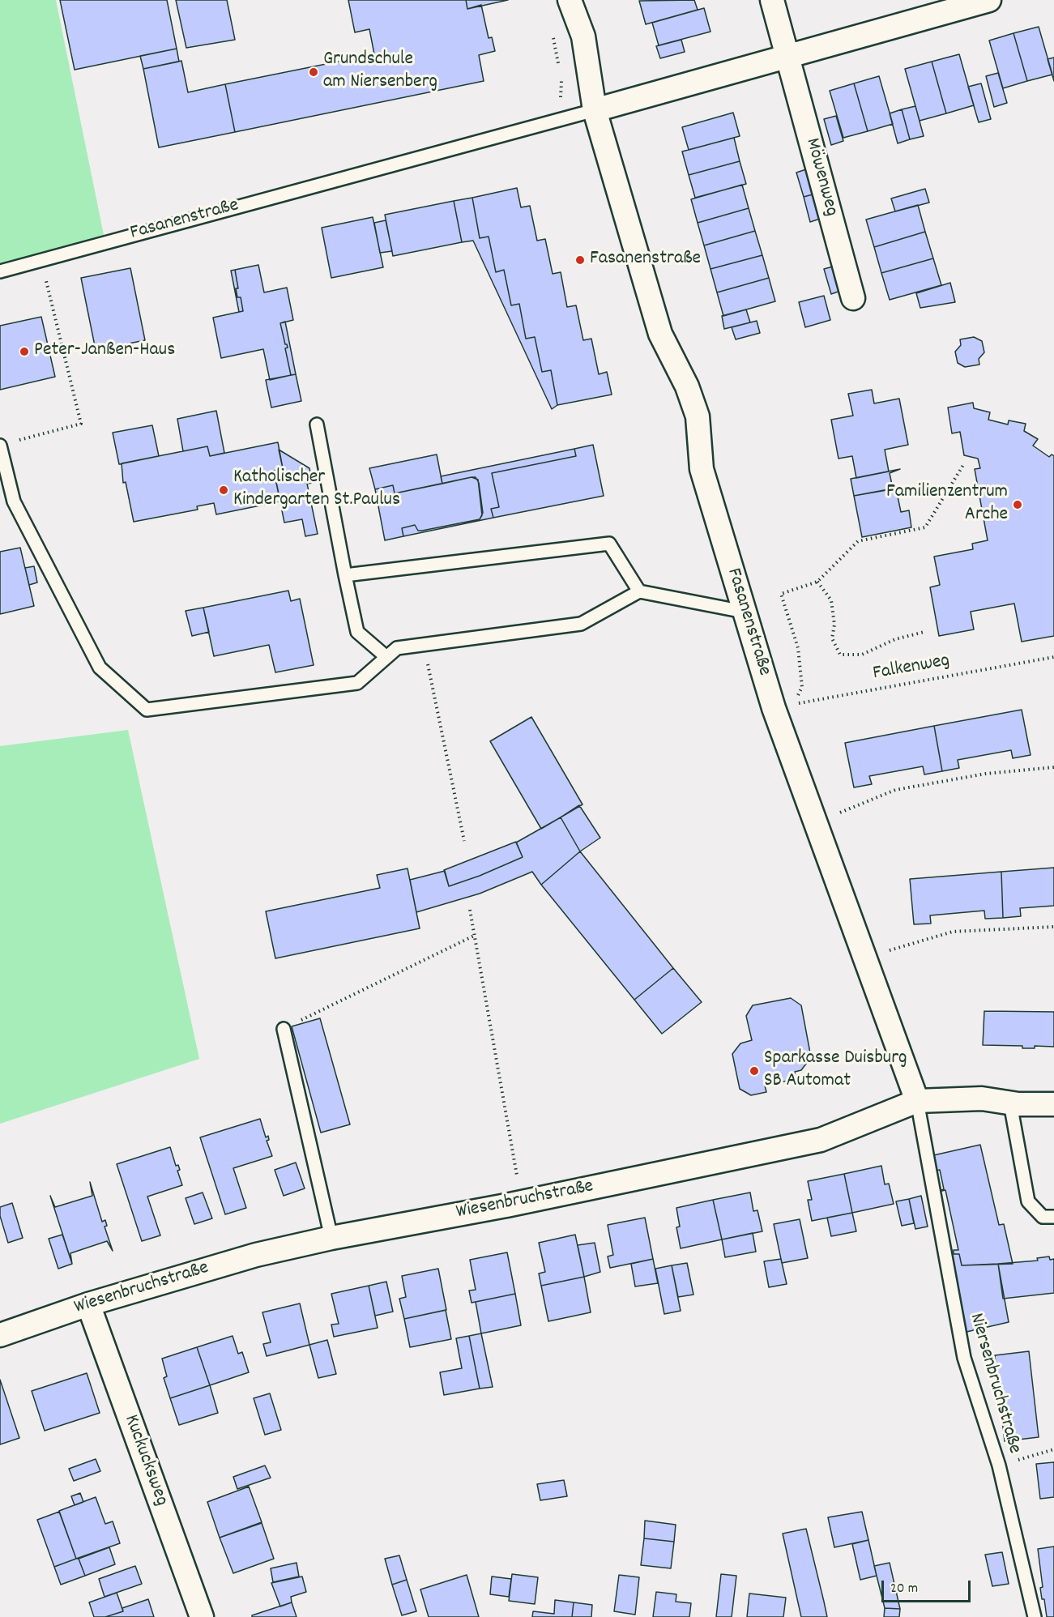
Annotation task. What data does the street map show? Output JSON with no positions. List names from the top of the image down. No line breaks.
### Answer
{"streets":{"street":["Möwenweg","Fasanenstraße","Wiesenbruchstraße","Kuckucksweg"],"lane":["Niersenbruchstraße"],"path":["Falkenweg"]},"crossings":[["Fasanenstraße","Wiesenbruchstraße"],["Fasanenstraße","Niersenbruchstraße"],["Wiesenbruchstraße","Niersenbruchstraße"],["Wiesenbruchstraße","Kuckucksweg"]],"places":["Grundschule am Niersenberg","Fasanenstraße","Peter-Janßen-Haus","Katholischer Kindergarten St.Paulus","Familienzentrum Arche","Sparkasse Duisburg SB Automat"],"scale_bar":"20 m"}
